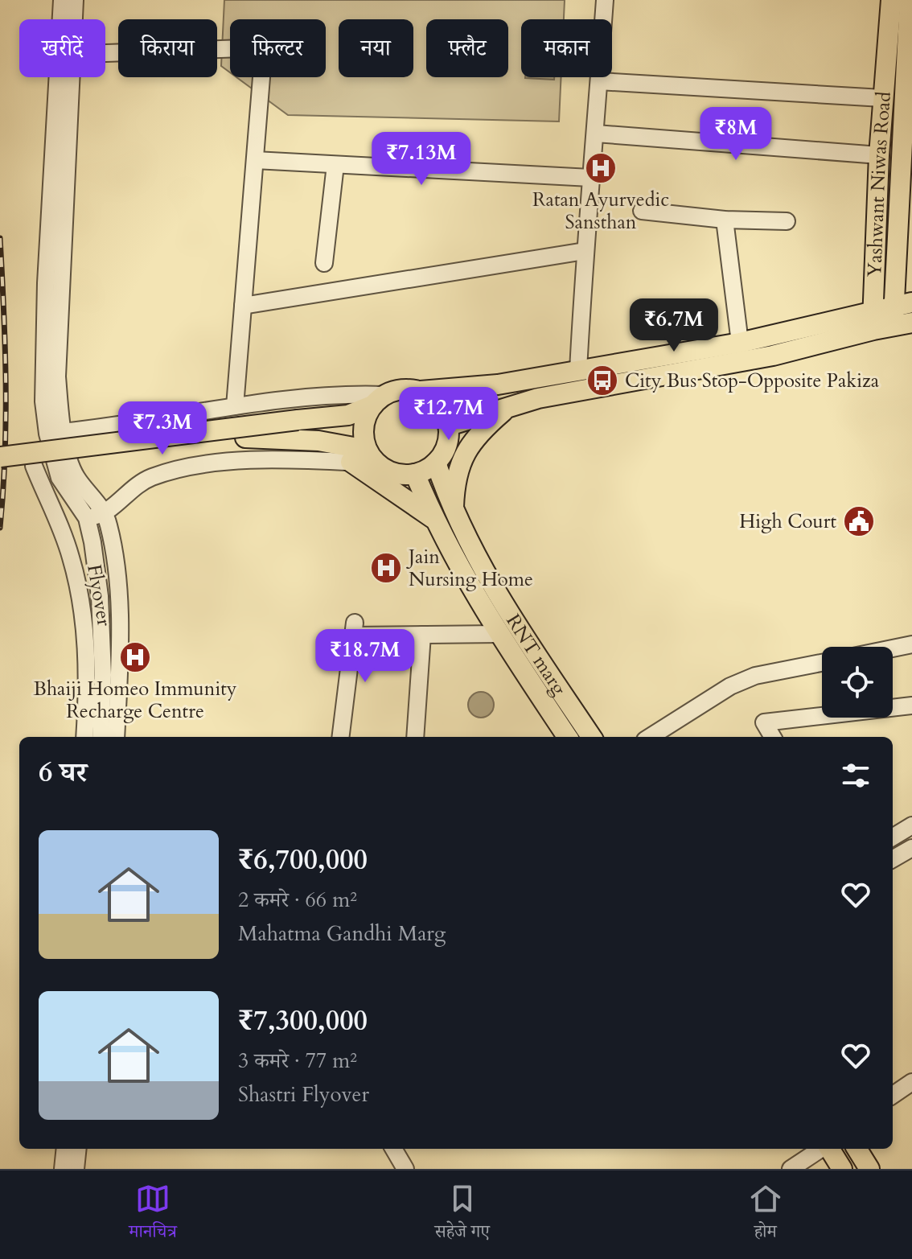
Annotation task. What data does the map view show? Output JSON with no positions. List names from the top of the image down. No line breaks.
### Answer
{"streets":{"main road":["Yashwant Niwas Road","RNT marg"],"street":["Flyover"]},"places":{"hospital":["Ratan Ayurvedic Sansthan","Jain Nursing Home","Bhaiji Homeo Immunity Recharge Centre"],"bus stop":["City Bus Stop-Opposite Pakiza"],"public building":["High Court"]},"page":{"chip":["खरीदें","किराया","फ़िल्टर","नया","फ़्लैट","मकान"],"price":["₹8M","₹7.13M","₹6.7M","₹12.7M","₹7.3M","₹18.7M"],"heading":"6 घर","list":[{"name":"₹6,700,000","note":"2 कमरे · 66 m² · Mahatma Gandhi Marg"},{"name":"₹7,300,000","note":"3 कमरे · 77 m² · Shastri Flyover"}],"tabs":["मानचित्र","सहेजे गए","होम"]}}
